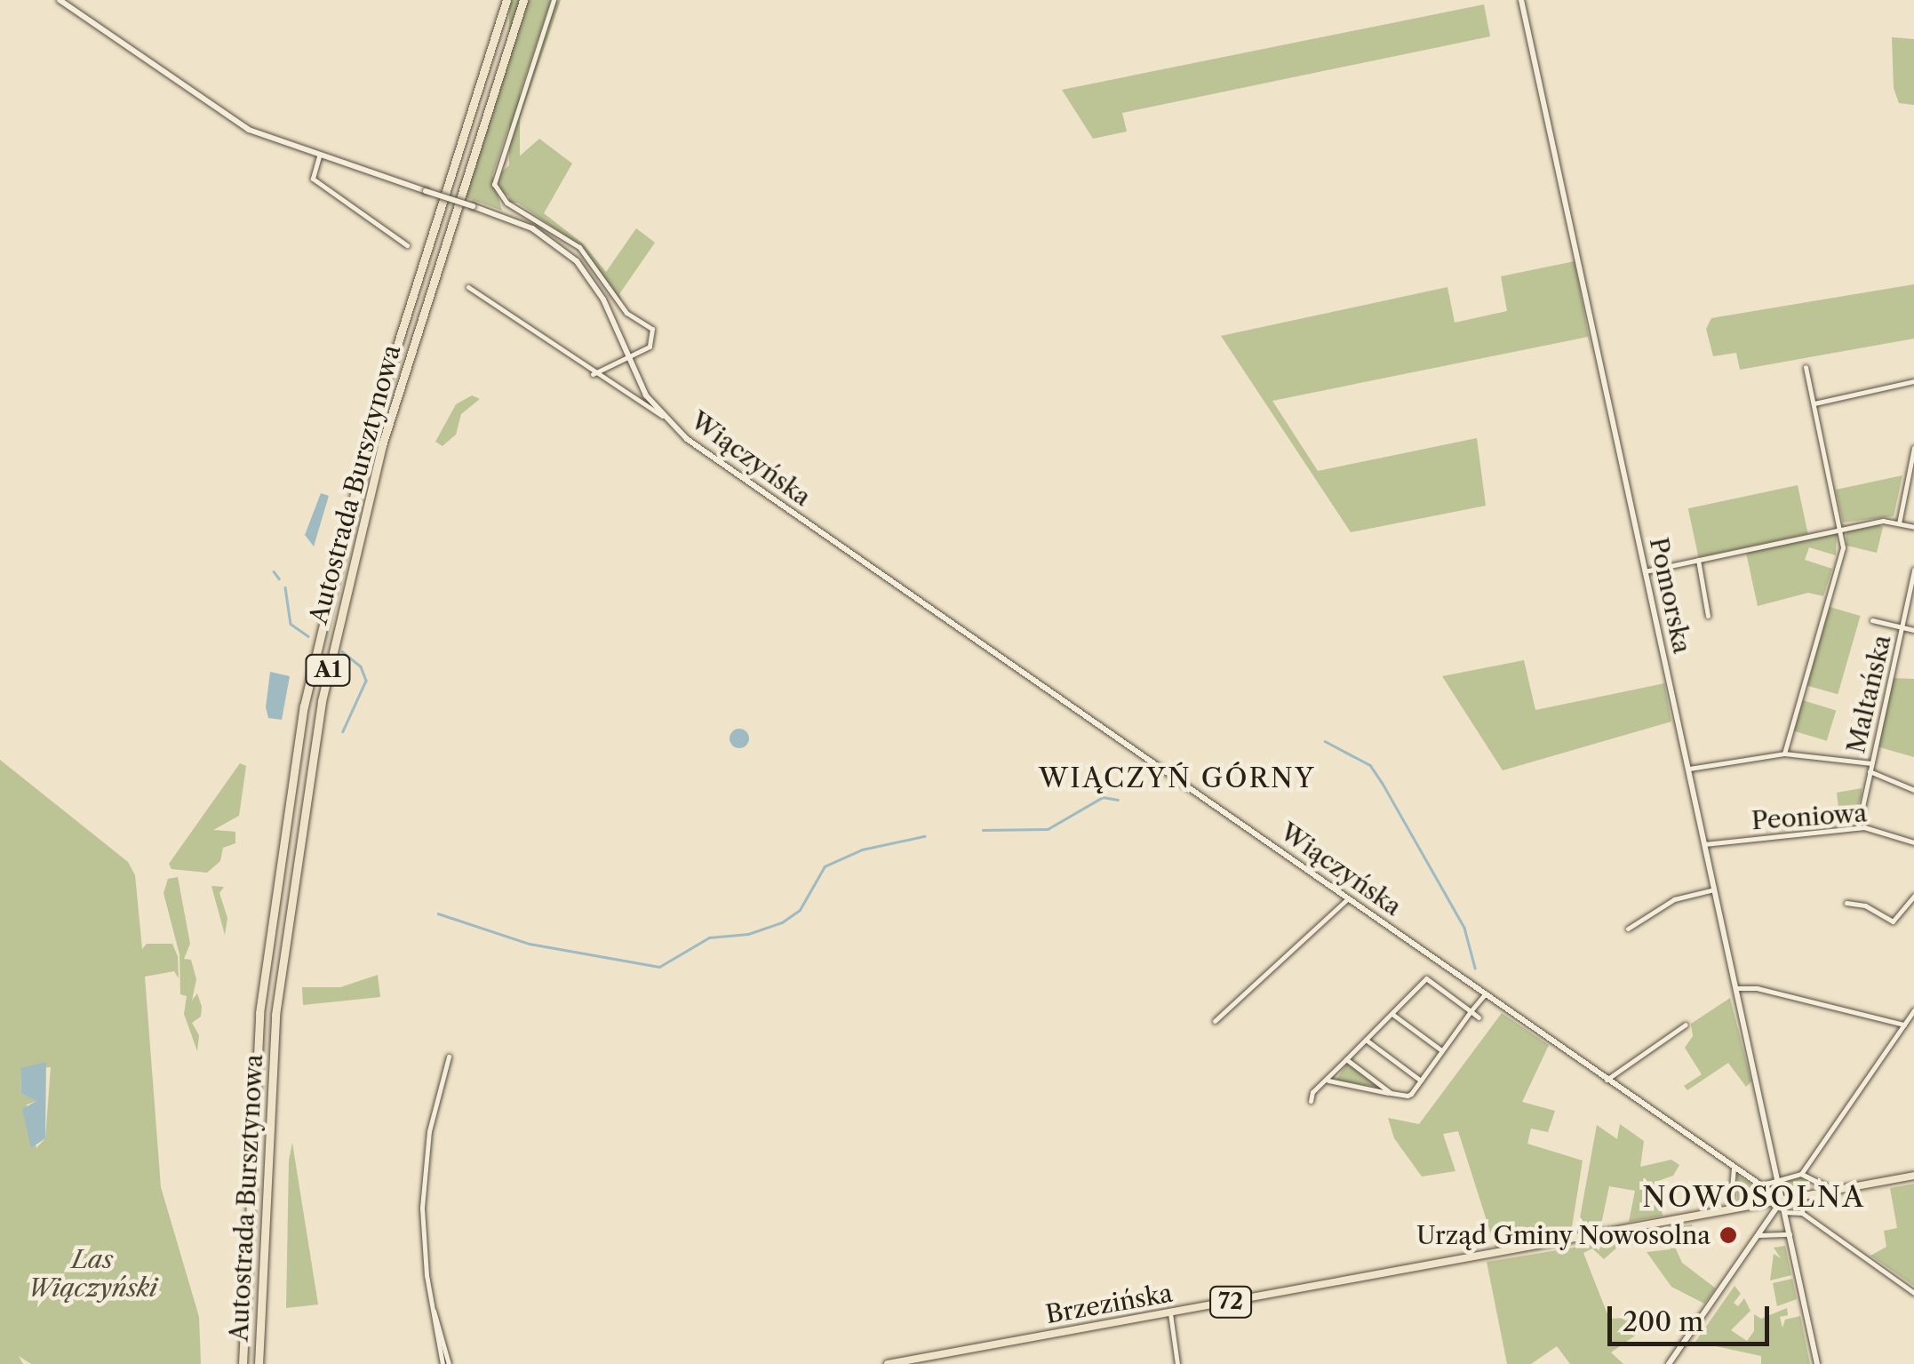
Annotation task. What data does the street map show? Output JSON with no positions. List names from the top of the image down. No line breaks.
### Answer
{"streets":{"highway":["Autostrada Bursztynowa","A1"],"main road":["72","Brzezińska"],"street":["Wiączyńska","Pomorska","Maltańska","Peoniowa"]},"crossings":[["Wiączyńska","Pomorska"],["Wiączyńska","Brzezińska"],["Pomorska","Peoniowa"],["Pomorska","Brzezińska"],["Maltańska","Peoniowa"]],"districts":["WIĄCZYŃ GÓRNY","NOWOSOLNA"],"parks":["Las Wiączyński"],"places":["Urząd Gminy Nowosolna"],"scale_bar":"200 m"}
